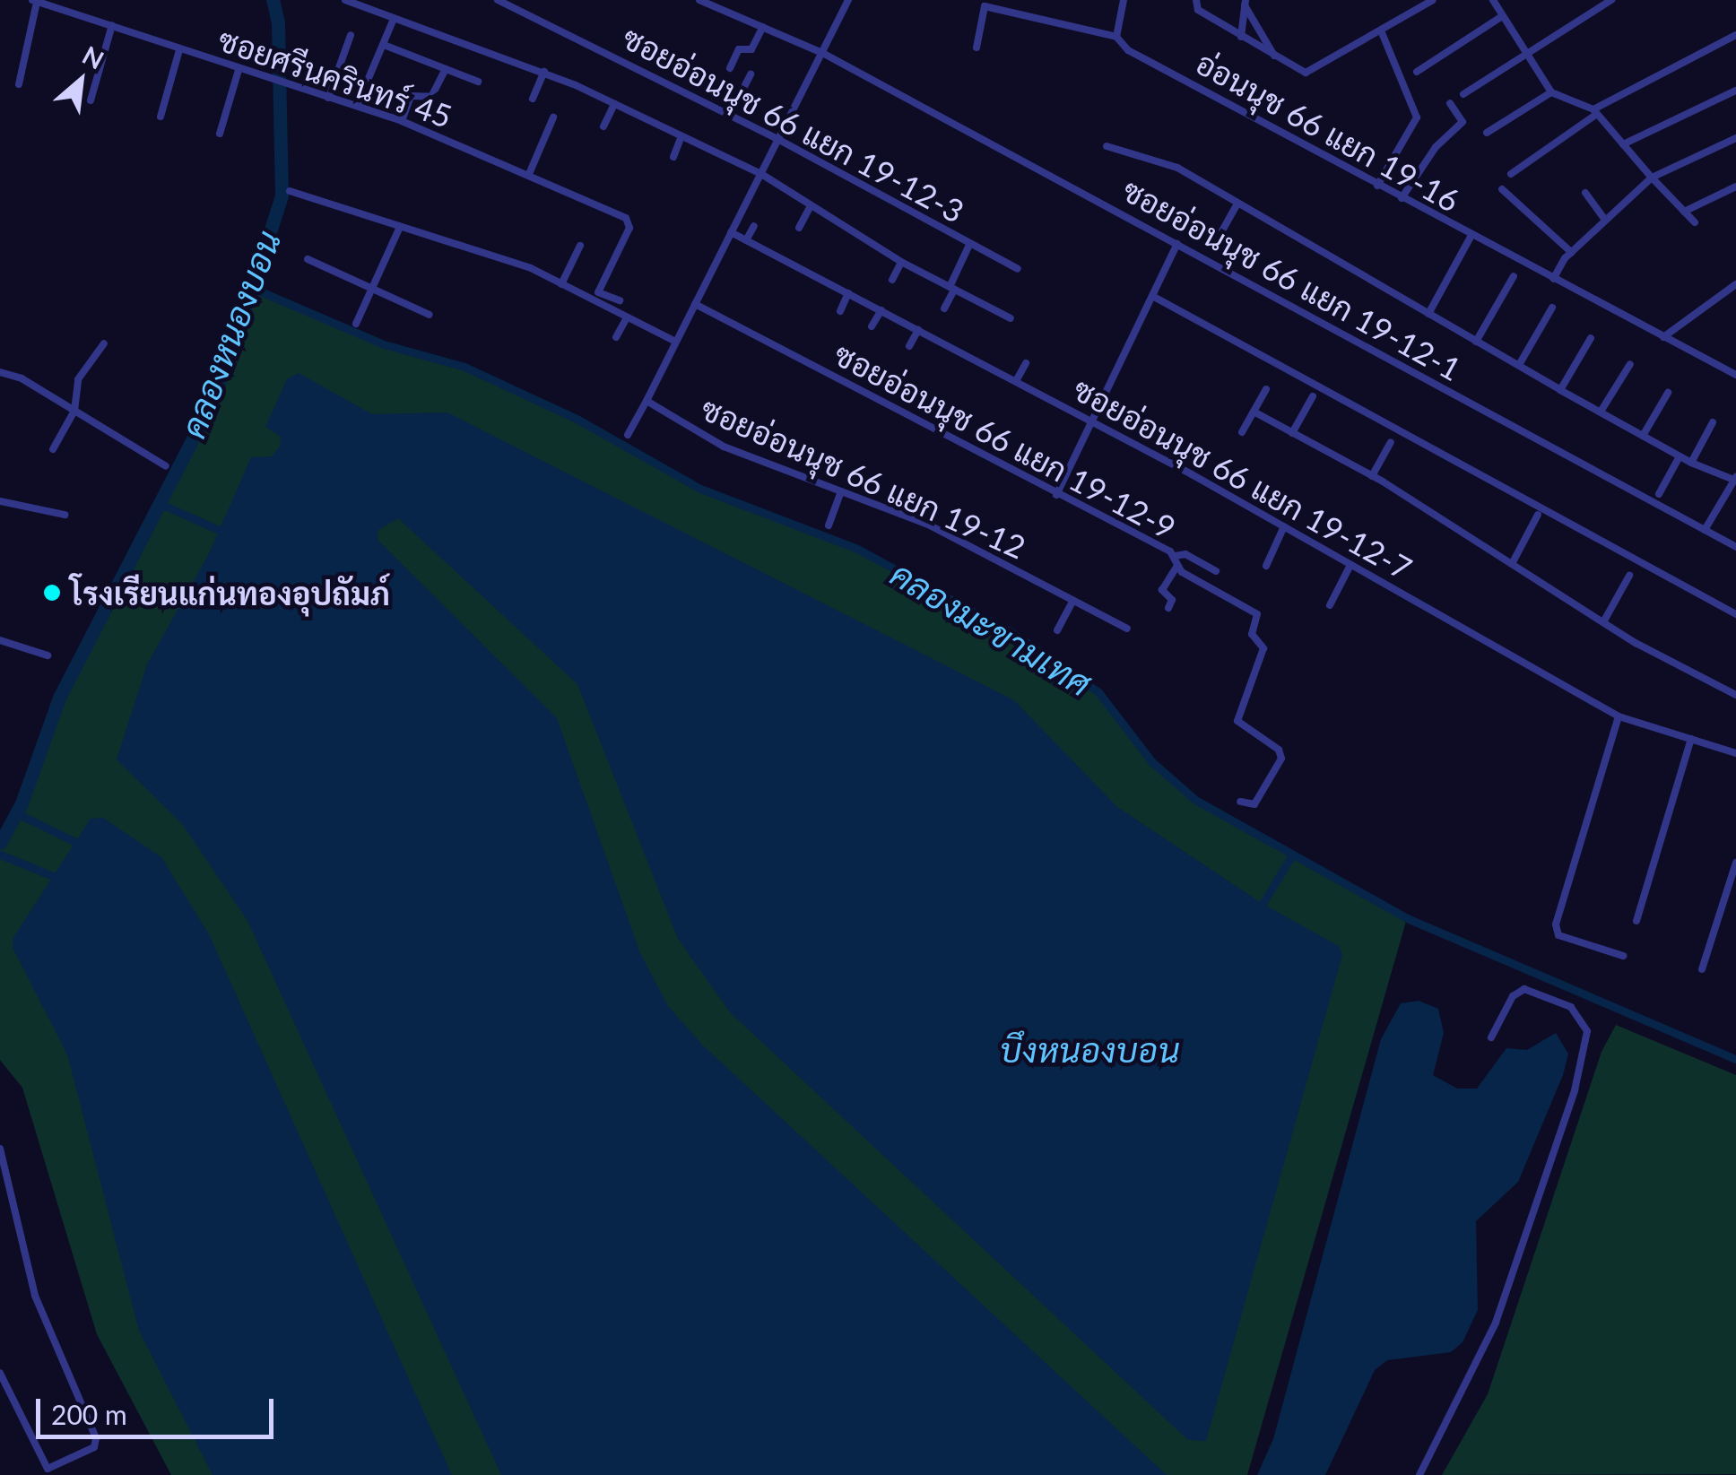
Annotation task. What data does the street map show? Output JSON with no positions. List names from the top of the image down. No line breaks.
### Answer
{"streets":{"street":["ซอยศรีนครินทร์ 45","ซอยอ่อนนุช 66 แยก 19-12-3","อ่อนนุช 66 แยก 19-16","ซอยอ่อนนุช 66 แยก 19-12-1","ซอยอ่อนนุช 66 แยก 19-12-9","ซอยอ่อนนุช 66 แยก 19-12","ซอยอ่อนนุช 66 แยก 19-12-7"]},"water":["คลองหนองบอน","คลองมะขามเทศ","บึงหนองบอน"],"places":["โรงเรียนแก่นทองอุปถัมภ์"],"scale_bar":"200 m","north":"top right"}
